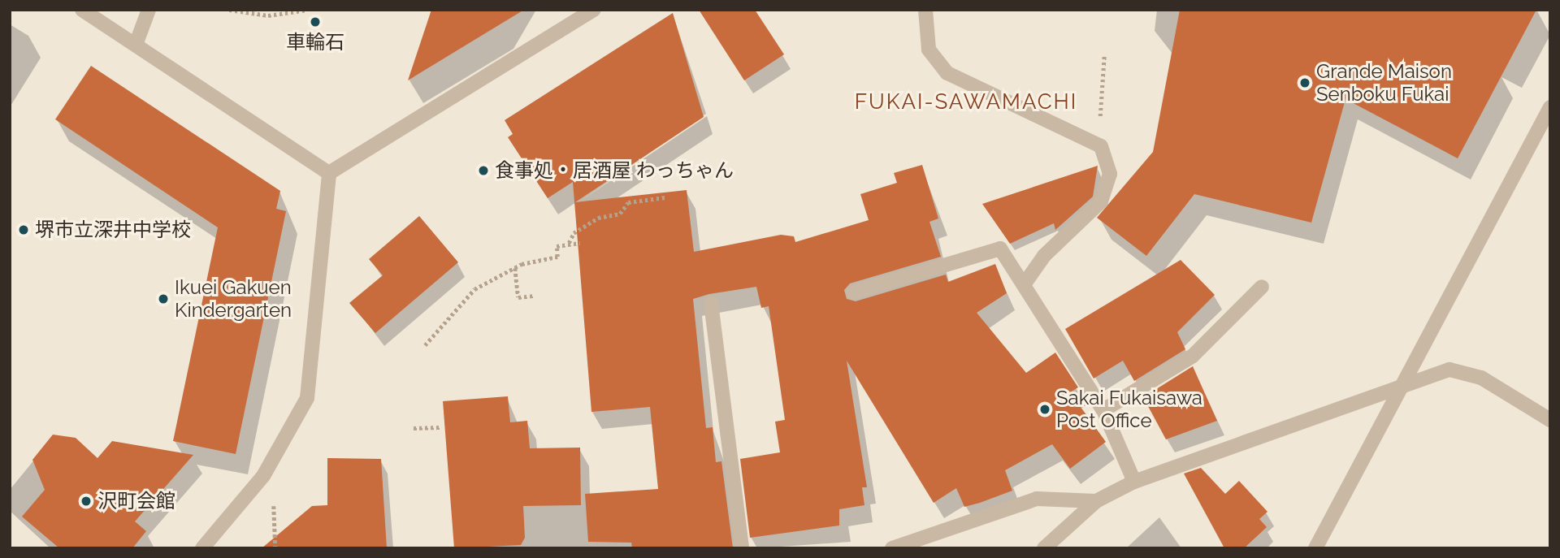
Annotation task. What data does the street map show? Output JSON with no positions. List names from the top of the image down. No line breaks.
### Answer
{"districts":["FUKAI-SAWAMACHI"],"places":["車輪石","Grande Maison Senboku Fukai","食事処・居酒屋 わっちゃん","堺市立深井中学校","Ikuei Gakuen Kindergarten","Sakai Fukaisawa Post Office","沢町会館"]}
